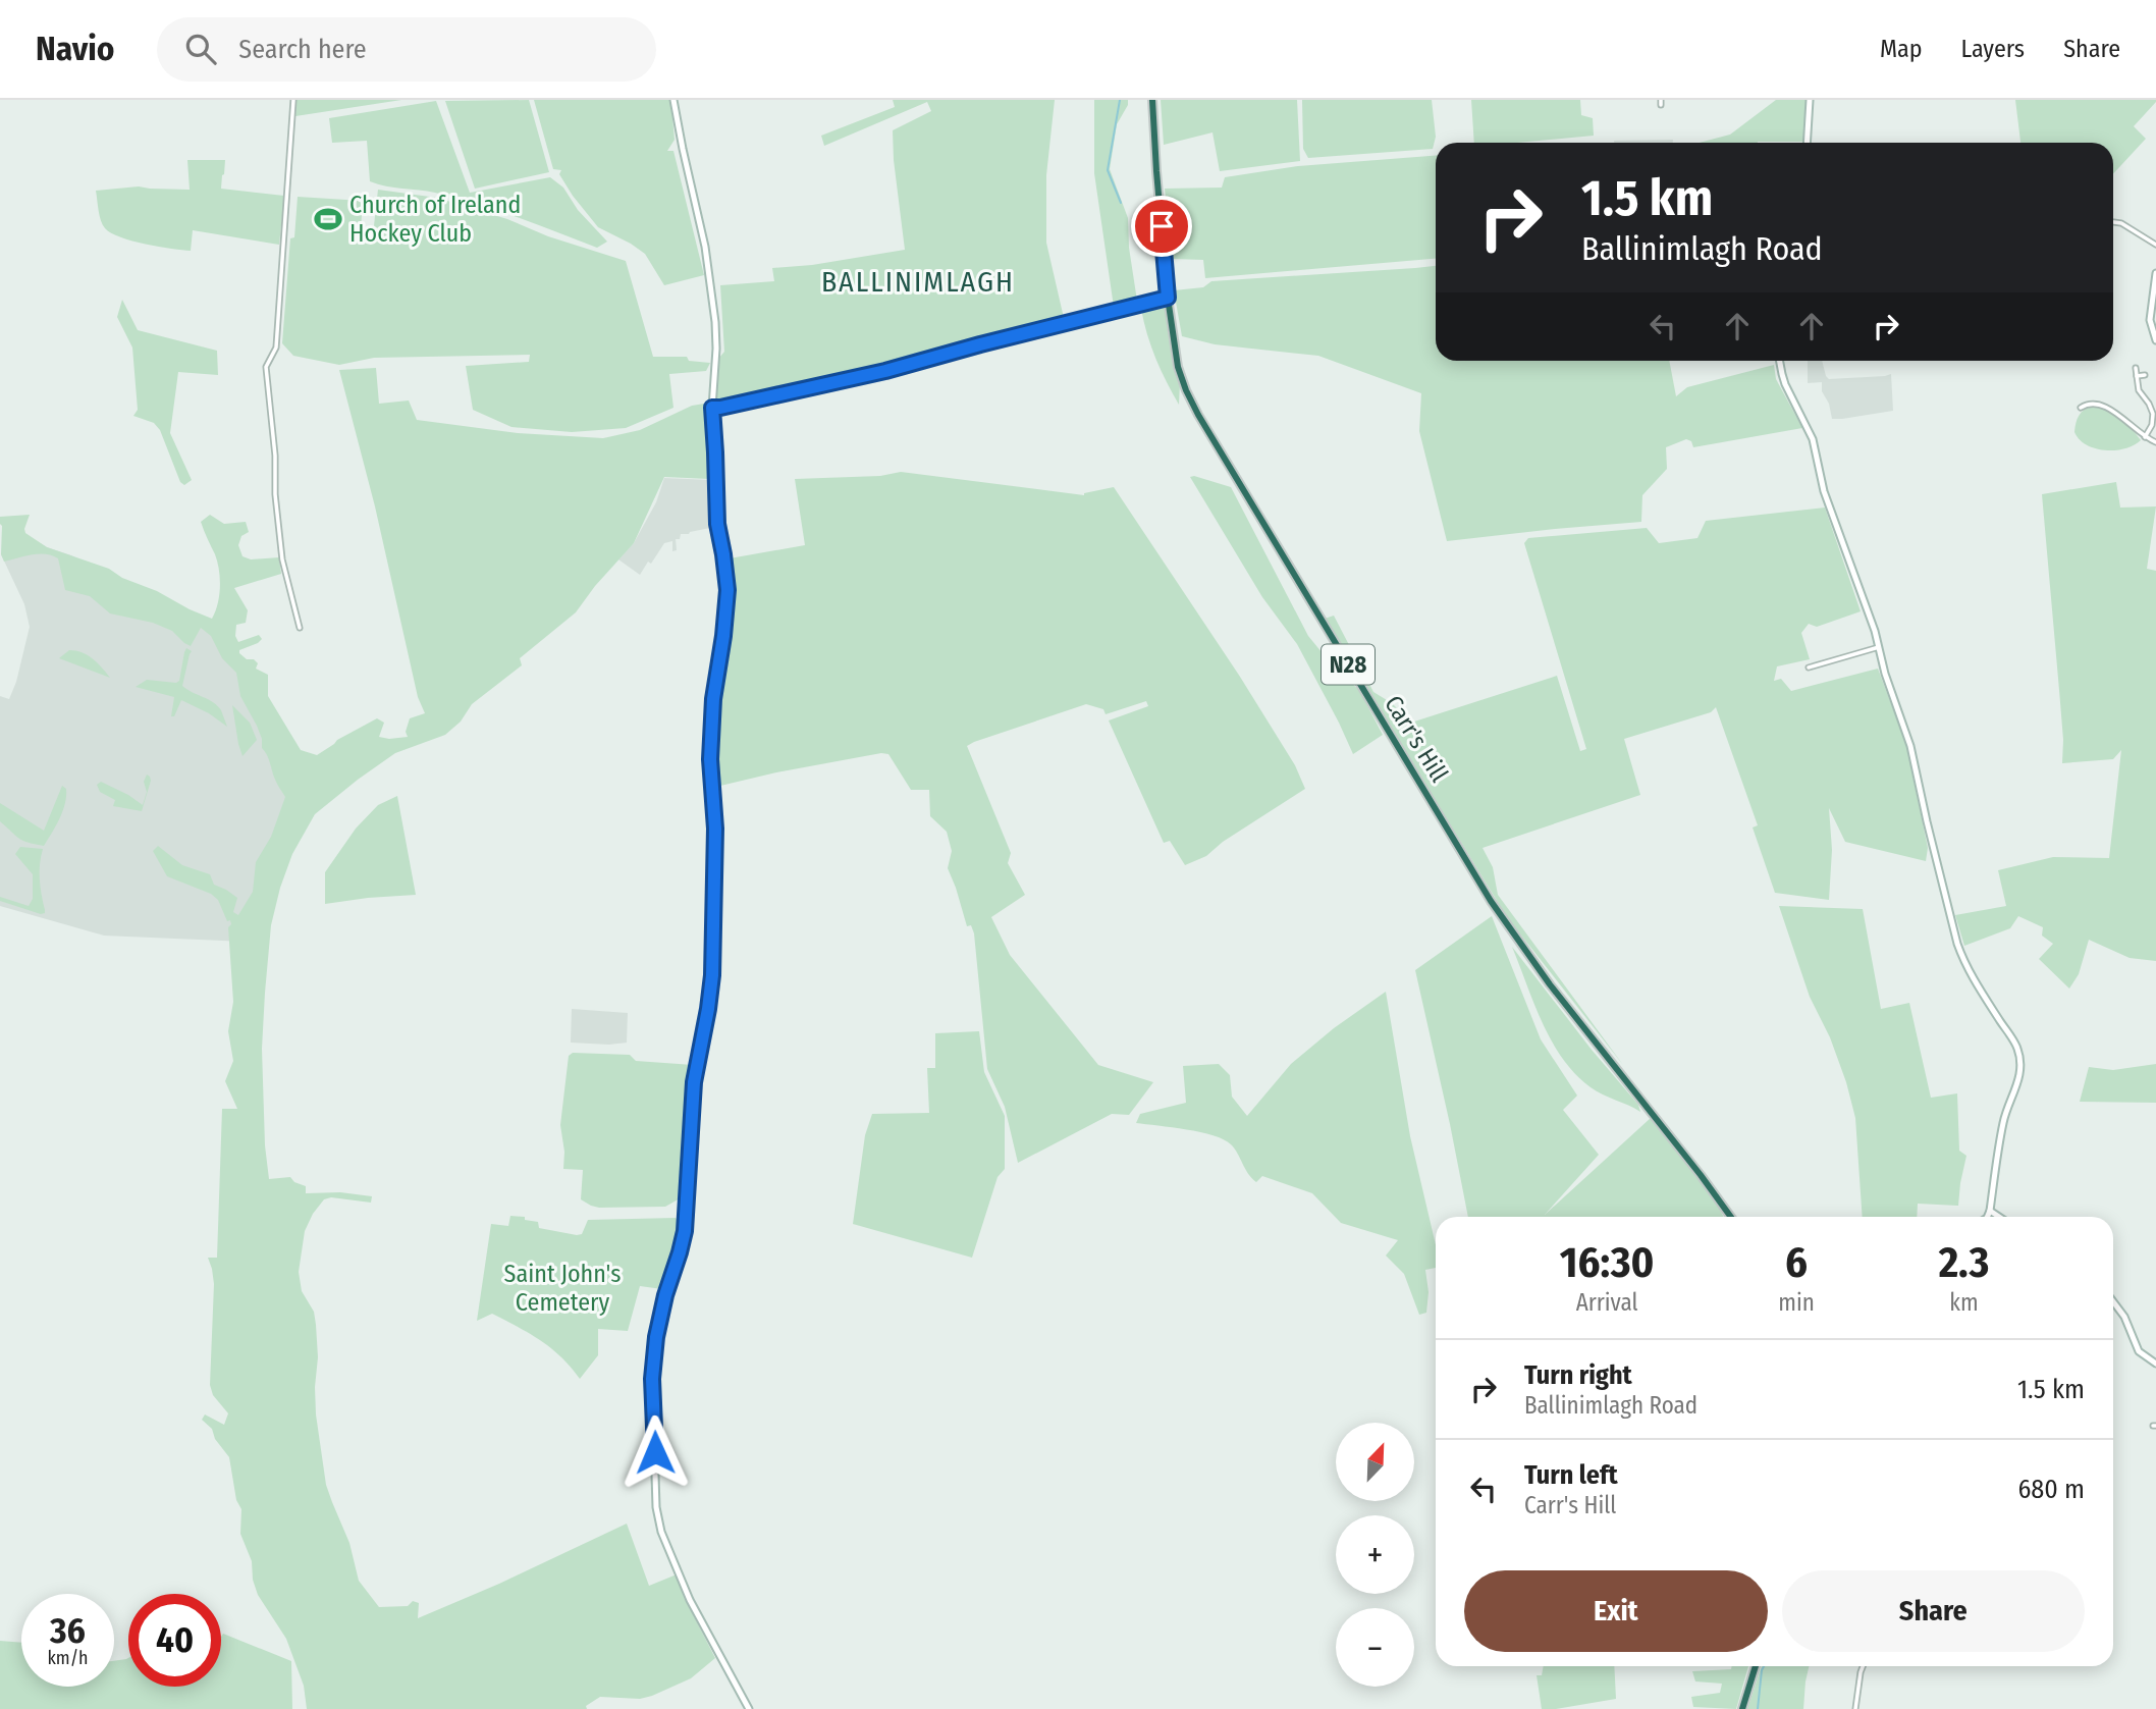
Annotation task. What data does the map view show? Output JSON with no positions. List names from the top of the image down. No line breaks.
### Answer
{"streets":{"highway":["N28","Carr's Hill"]},"districts":["BALLINIMLAGH"],"parks":["Saint John's Cemetery"],"places":{"sports":["Church of Ireland Hockey Club"]},"north":"top right","page":{"header":"Navio","search":"Search here","nav":["Map","Layers","Share"],"turn":["1.5 km","Ballinimlagh Road"],"eta":["16:30","Arrival","6","min","2.3","km"],"list":[{"name":"Turn right","note":"Ballinimlagh Road","value":"1.5 km"},{"name":"Turn left","note":"Carr's Hill","value":"680 m"}],"map_buttons":["+","−"],"buttons":["Exit","Share"],"speed":"36 km/h","limit":"40"}}
